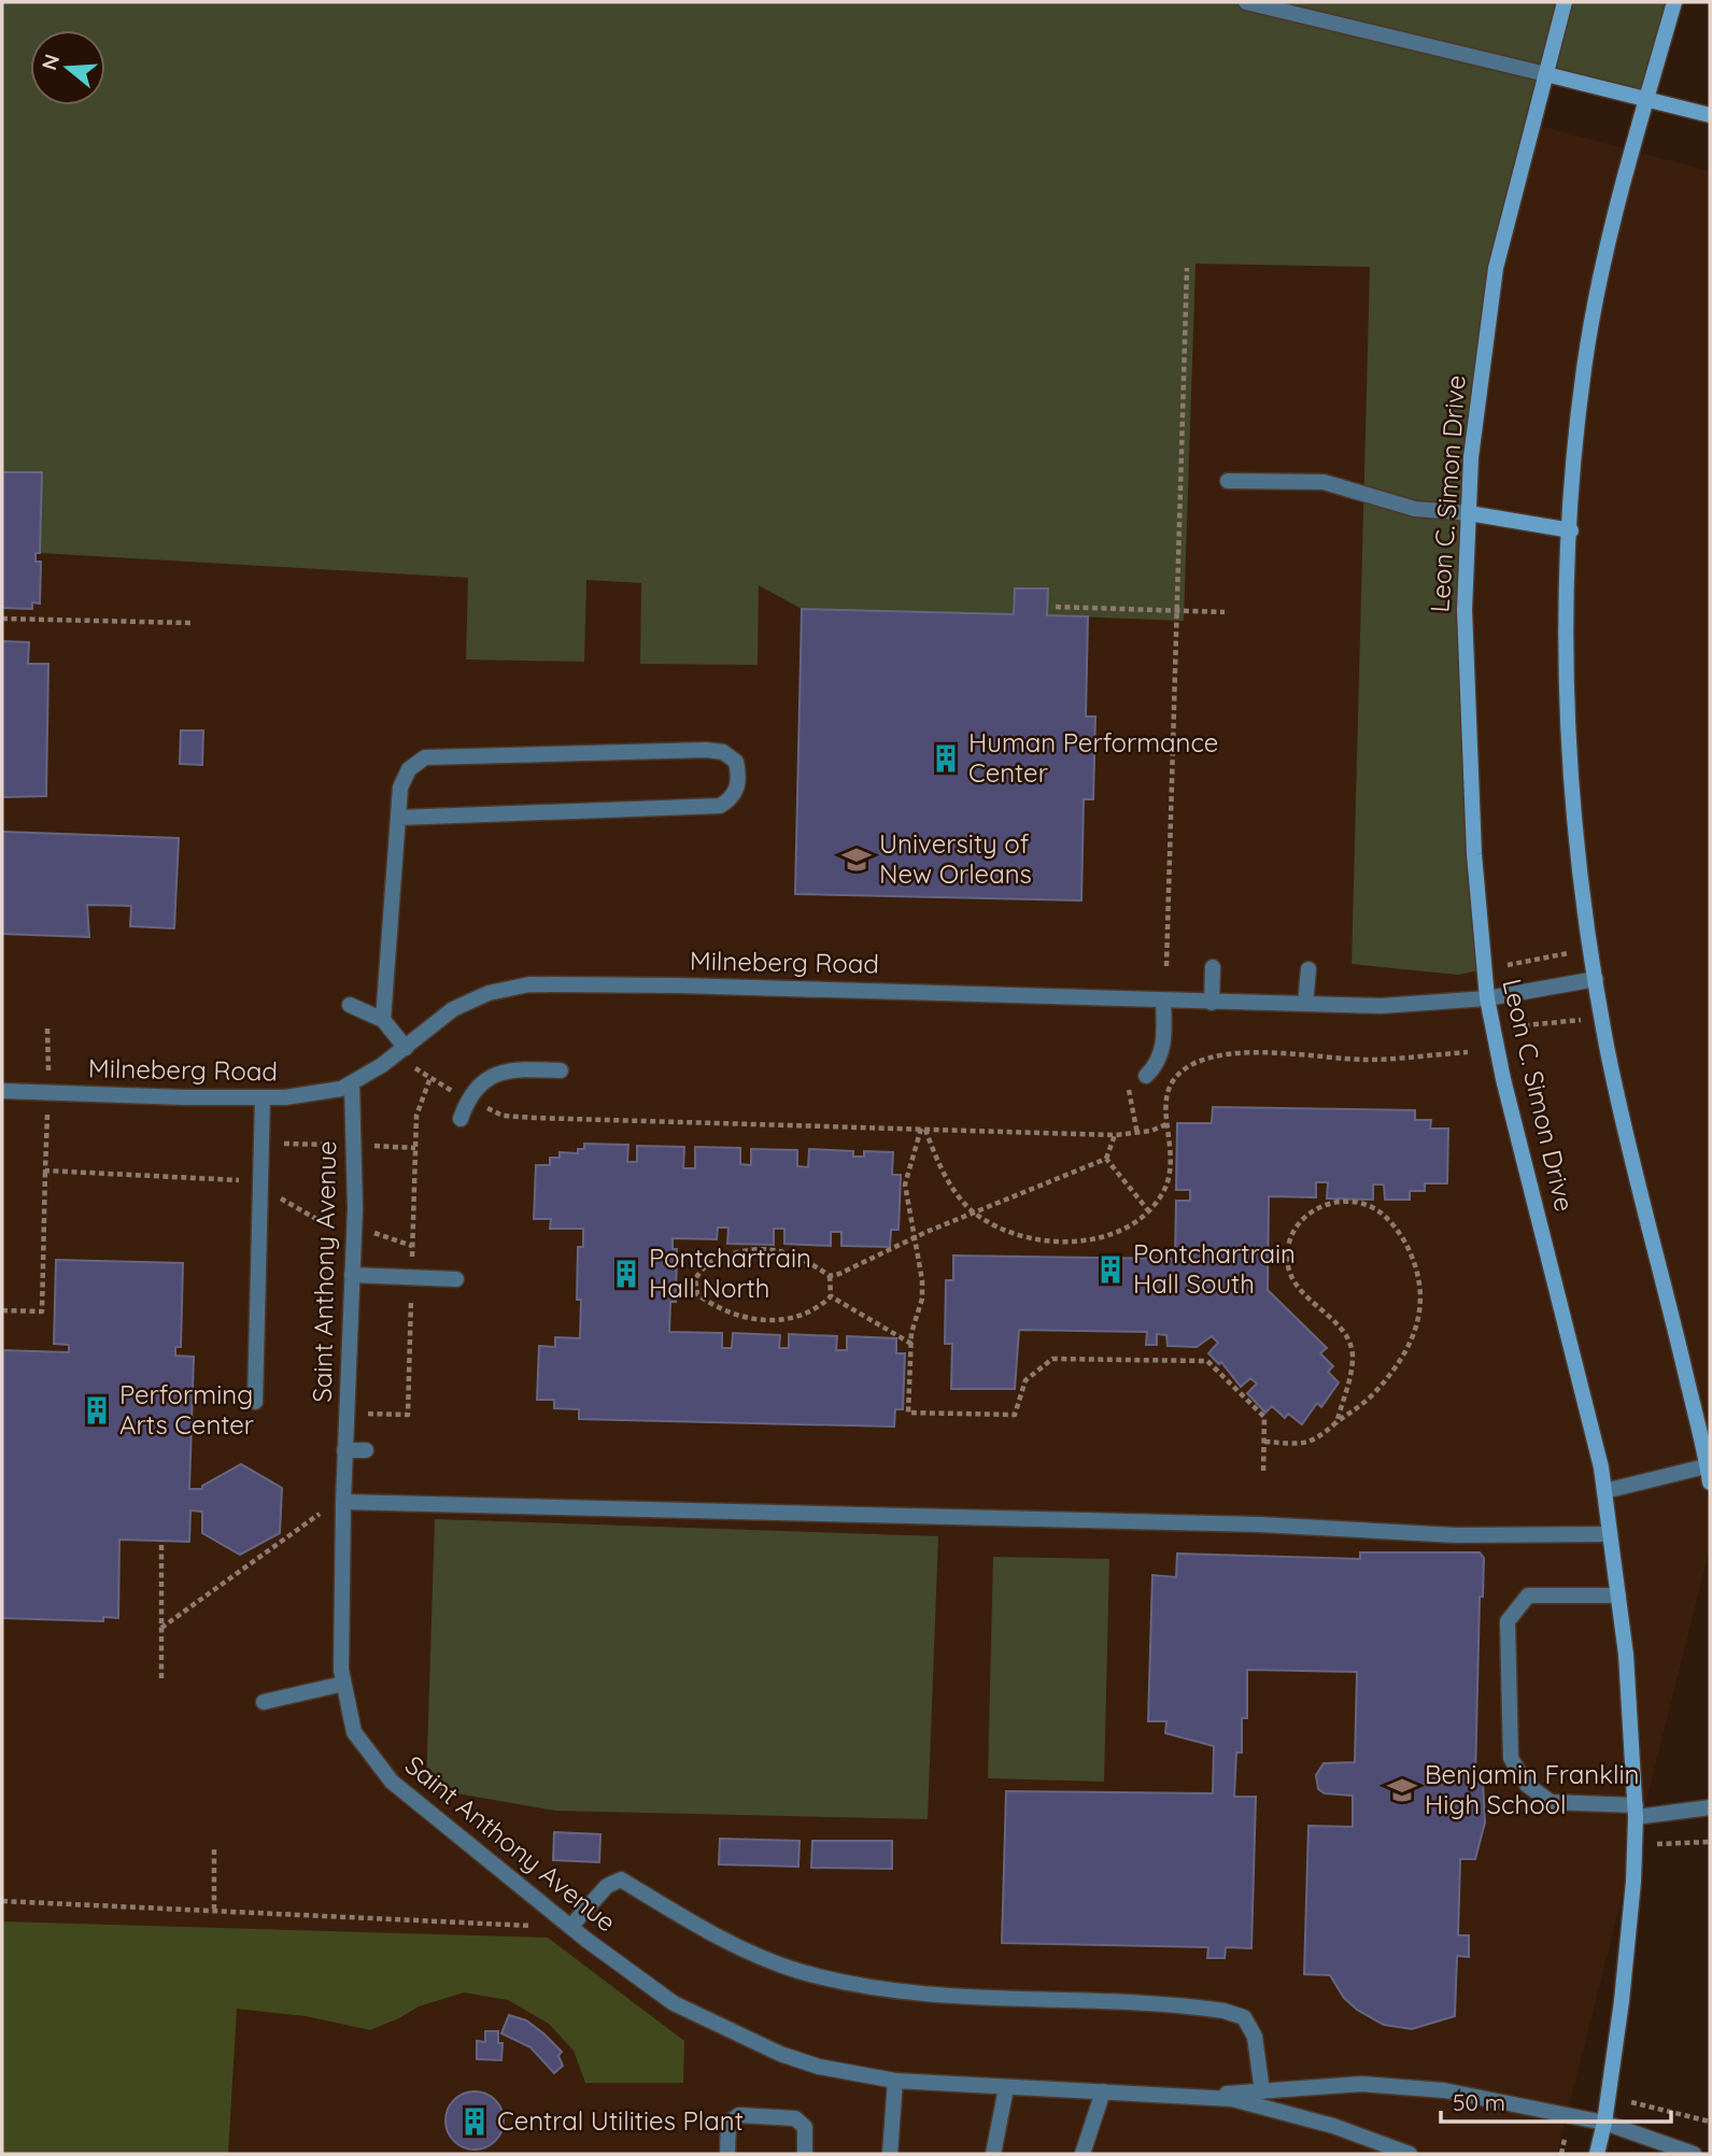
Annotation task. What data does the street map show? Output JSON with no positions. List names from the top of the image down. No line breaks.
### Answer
{"streets":{"main road":["Leon C. Simon Drive"],"street":["Milneberg Road","Saint Anthony Avenue"]},"crossings":[["Leon C. Simon Drive","Milneberg Road"],["Leon C. Simon Drive","Saint Anthony Avenue"],["Milneberg Road","Saint Anthony Avenue"]],"places":{"building":["Human Performance Center","Pontchartrain Hall South","Pontchartrain Hall North","Performing Arts Center","Central Utilities Plant"],"school or university":["University of New Orleans","Benjamin Franklin High School"]},"scale_bar":"50 m","north":"left"}
